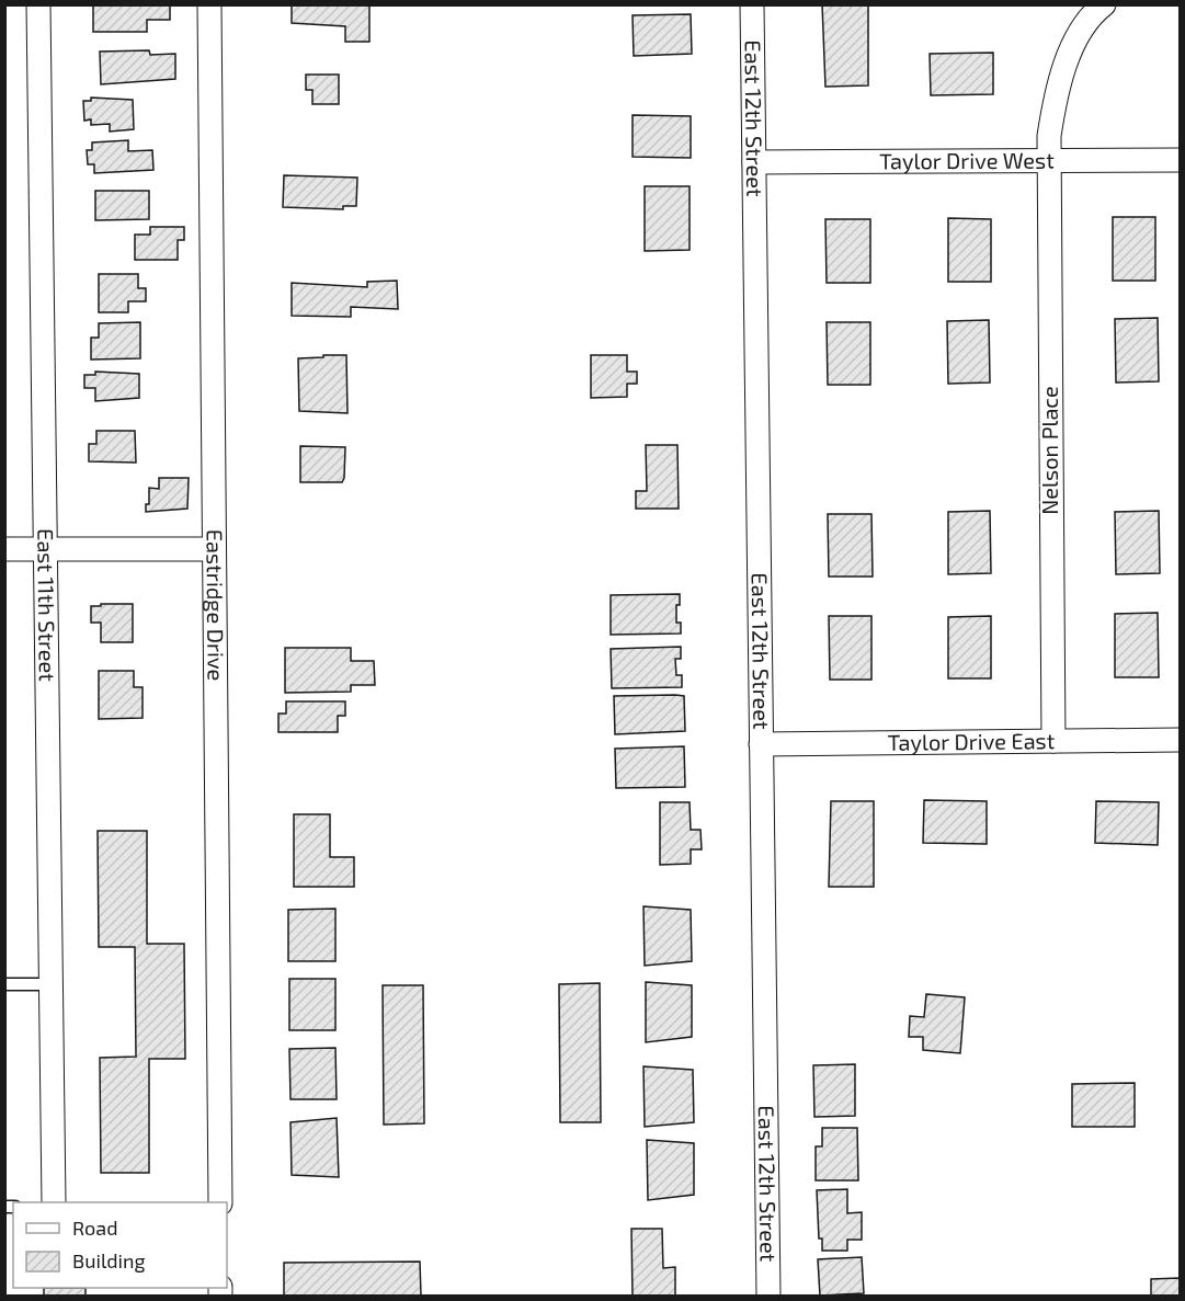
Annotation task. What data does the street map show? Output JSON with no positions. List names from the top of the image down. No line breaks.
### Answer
{"streets":{"street":["East 12th Street","Taylor Drive West","Nelson Place","East 11th Street","Eastridge Drive","Taylor Drive East"]},"crossings":[["East 12th Street","Taylor Drive West"],["East 12th Street","Taylor Drive East"],["Taylor Drive West","Nelson Place"],["Nelson Place","Taylor Drive East"]],"legend":["Road","Building"]}
